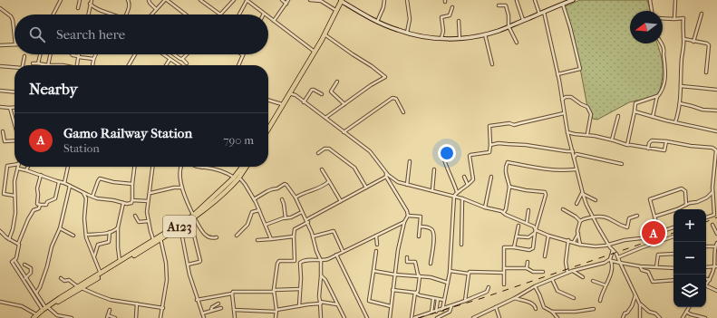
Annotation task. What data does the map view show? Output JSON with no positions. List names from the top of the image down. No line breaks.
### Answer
{"streets":{"highway":["A123"]},"north":"left","page":{"search":"Search here","heading":"Nearby","list":[{"mark":"A","name":"Gamo Railway Station","note":"Station","value":"790 m"}],"map_buttons":["+","−"],"pins":"A"}}
